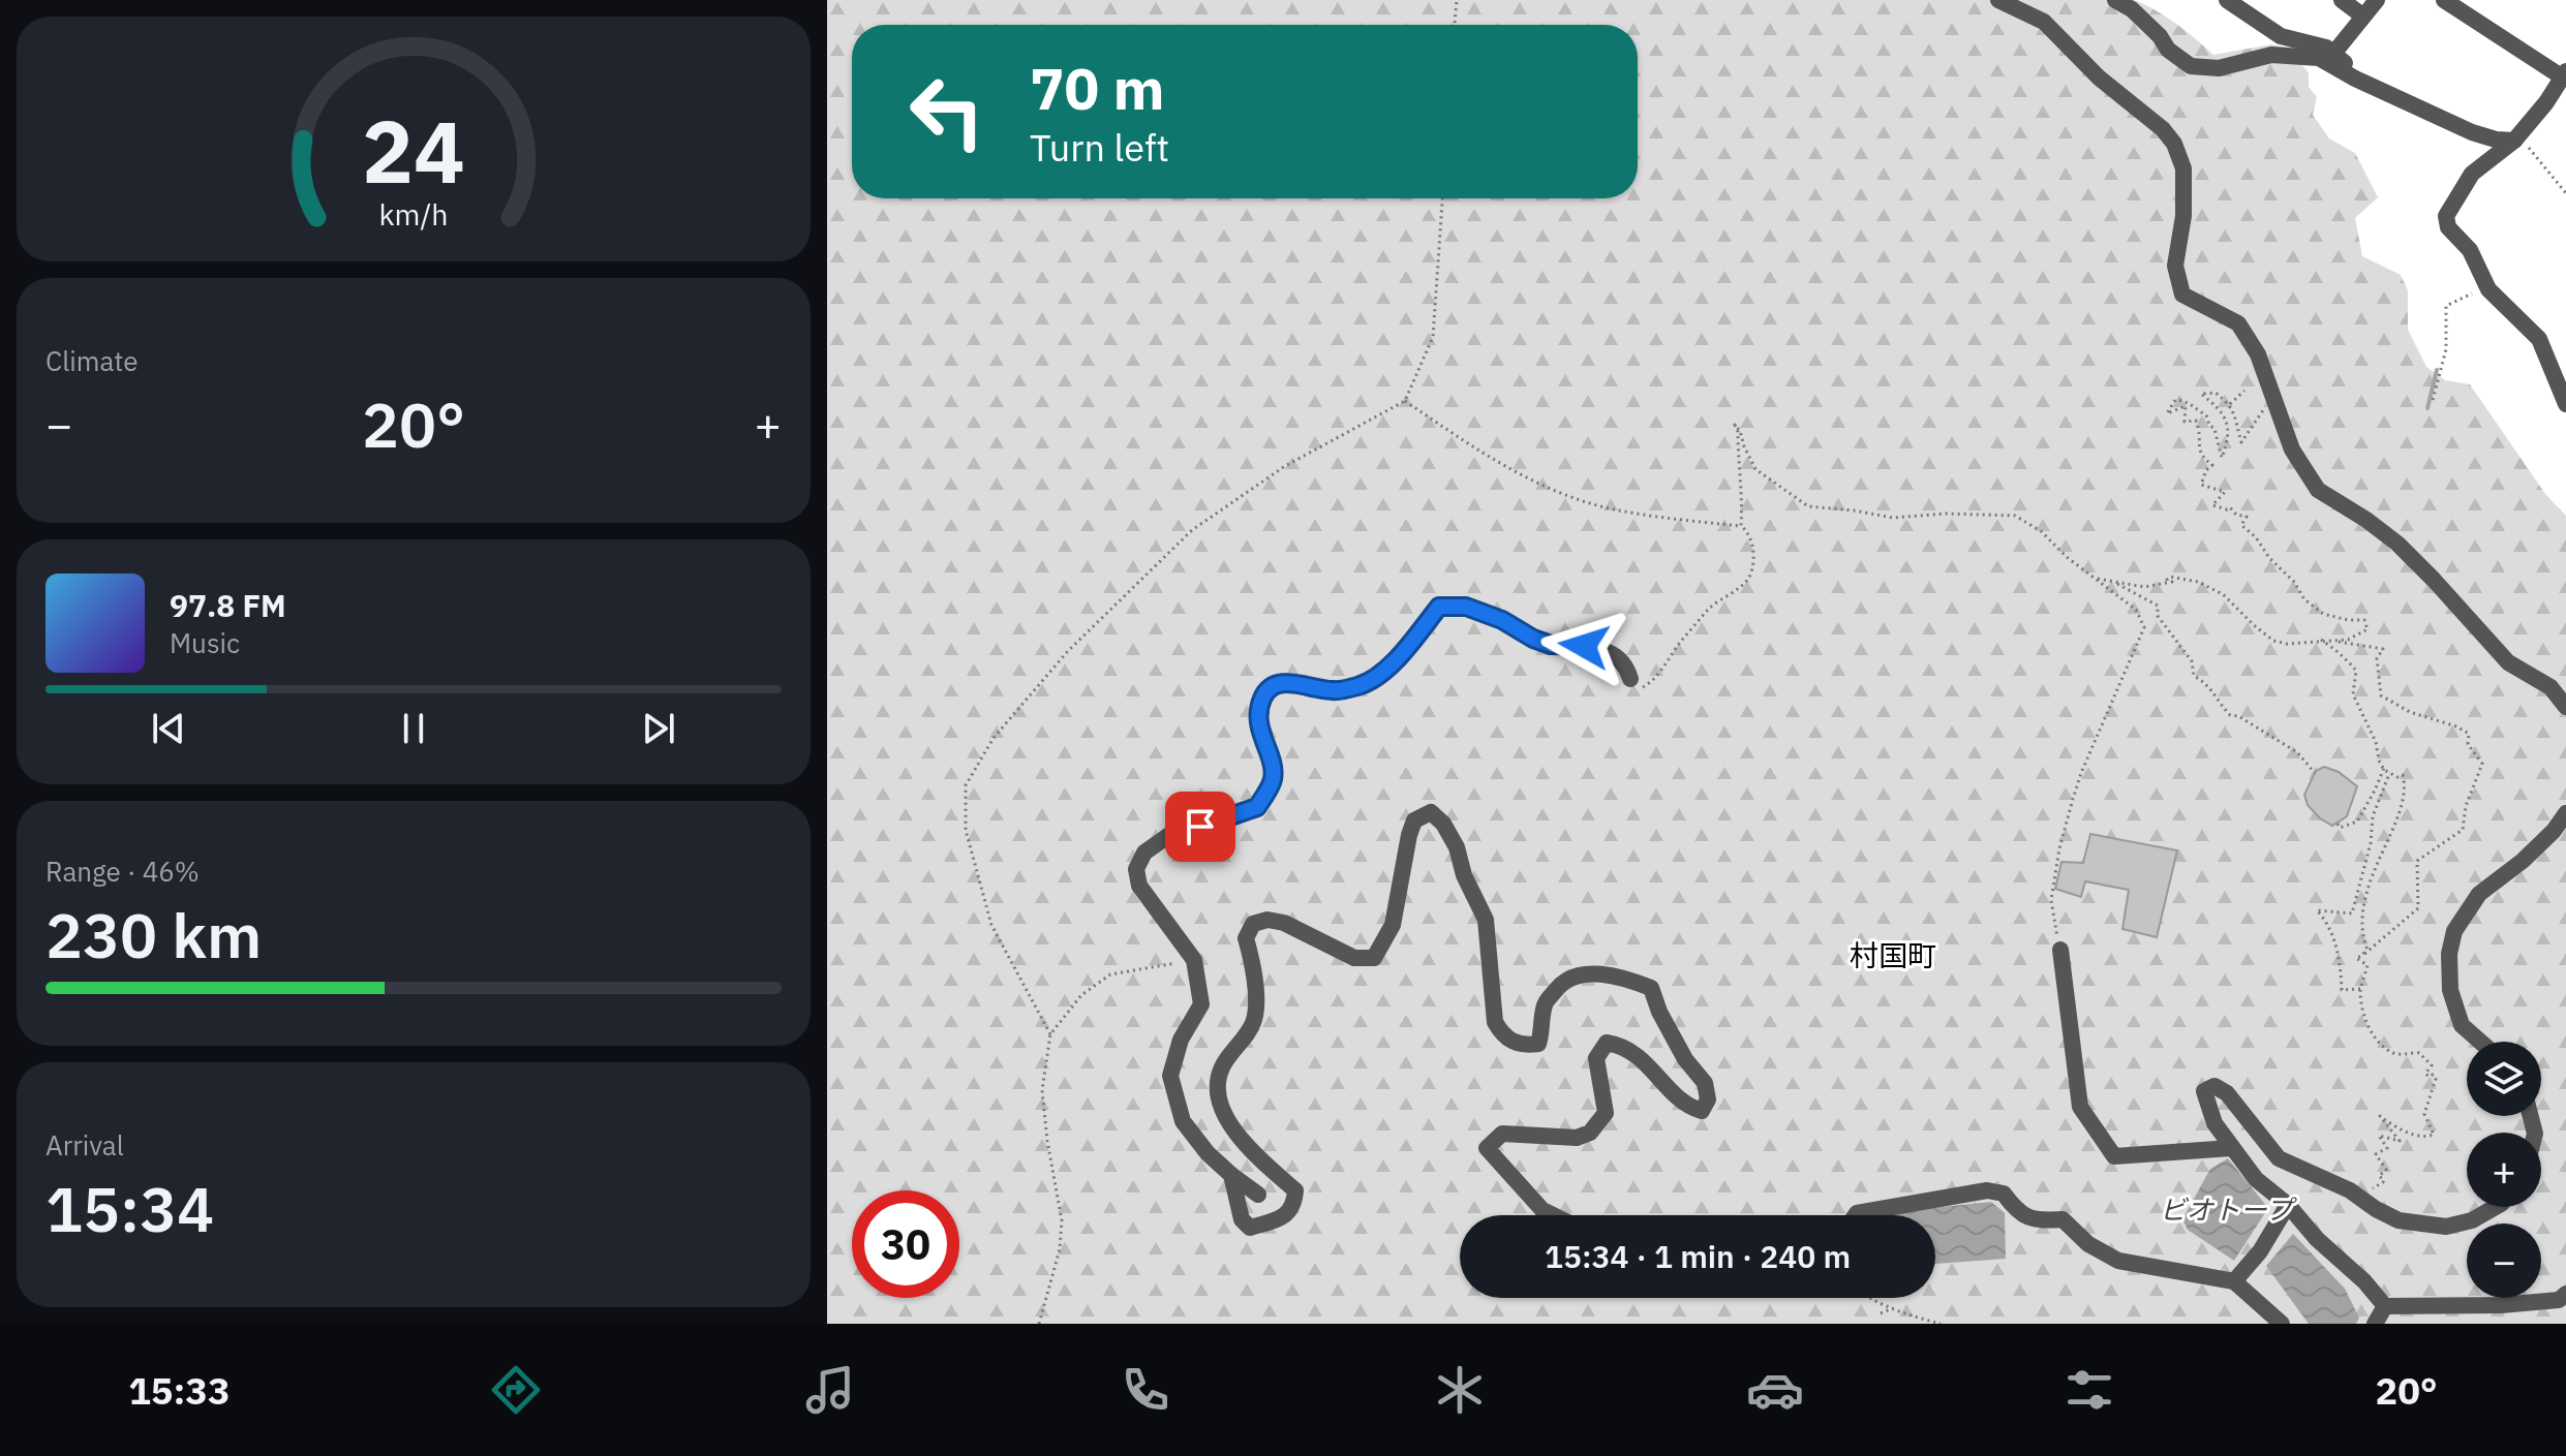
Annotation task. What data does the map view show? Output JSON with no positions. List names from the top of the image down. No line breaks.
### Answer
{"districts":["村国町"],"water":["ビオトープ"],"page":{"turn":["70 m","Turn left"],"tile":["Climate",["Range · 46%","230 km"],["Arrival","15:34"]],"heat":["−","20°","+"],"song":["97.8 FM","Music"],"map_buttons":["+","−"],"limit":"30","trip":"15:34 · 1 min · 240 m","tabs":["15:33","20°"],"gauge":["24","km/h"]}}
